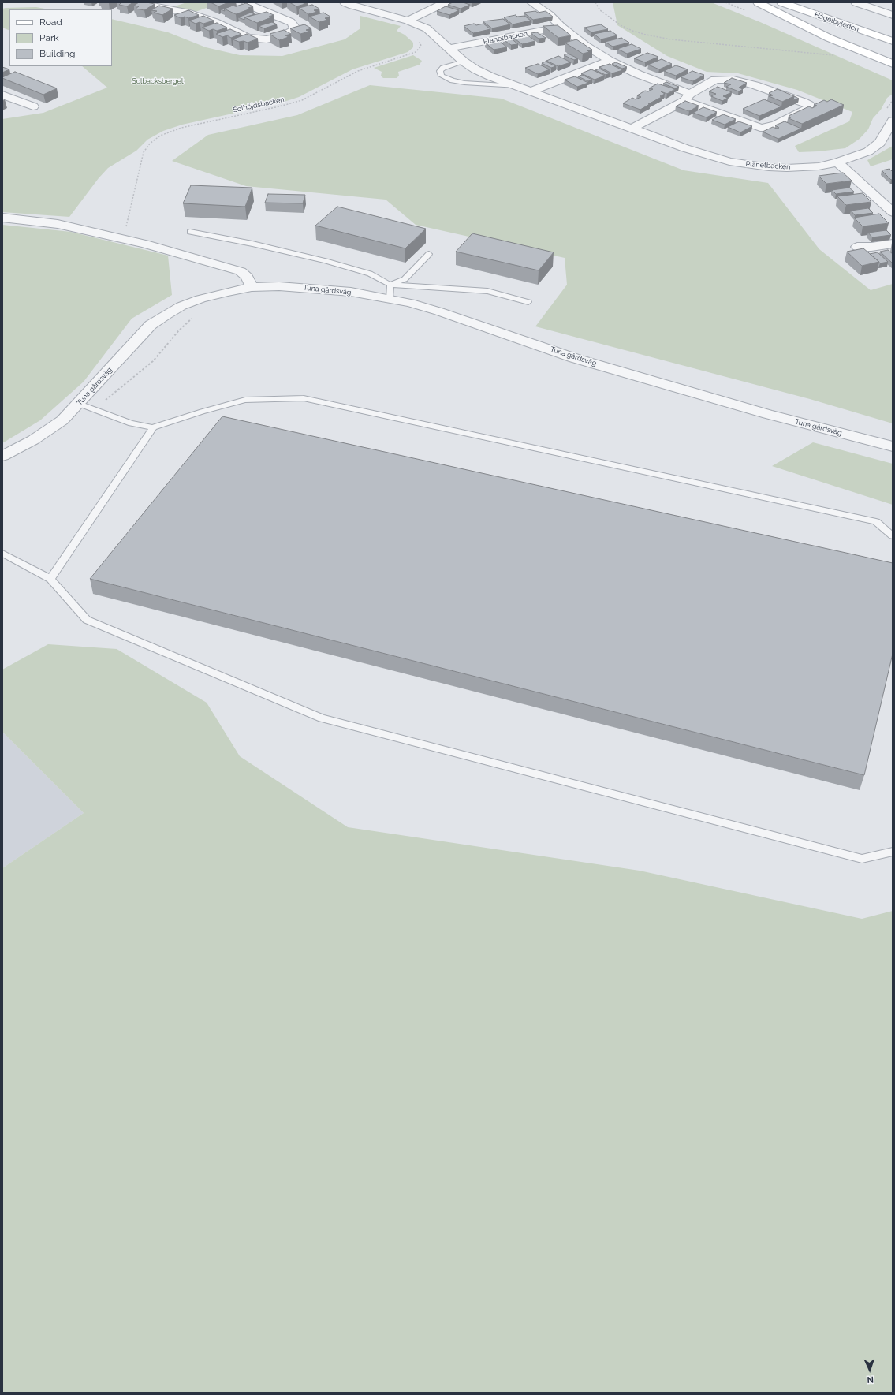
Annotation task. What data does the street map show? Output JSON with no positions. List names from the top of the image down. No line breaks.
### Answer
{"streets":{"main road":["Hågelbyleden"],"street":["Planetbacken","Tuna gårdsväg"],"path":["Solhöjdsbacken"]},"parks":["Solbacksberget"],"legend":["Road","Park","Building"],"north":"bottom"}
